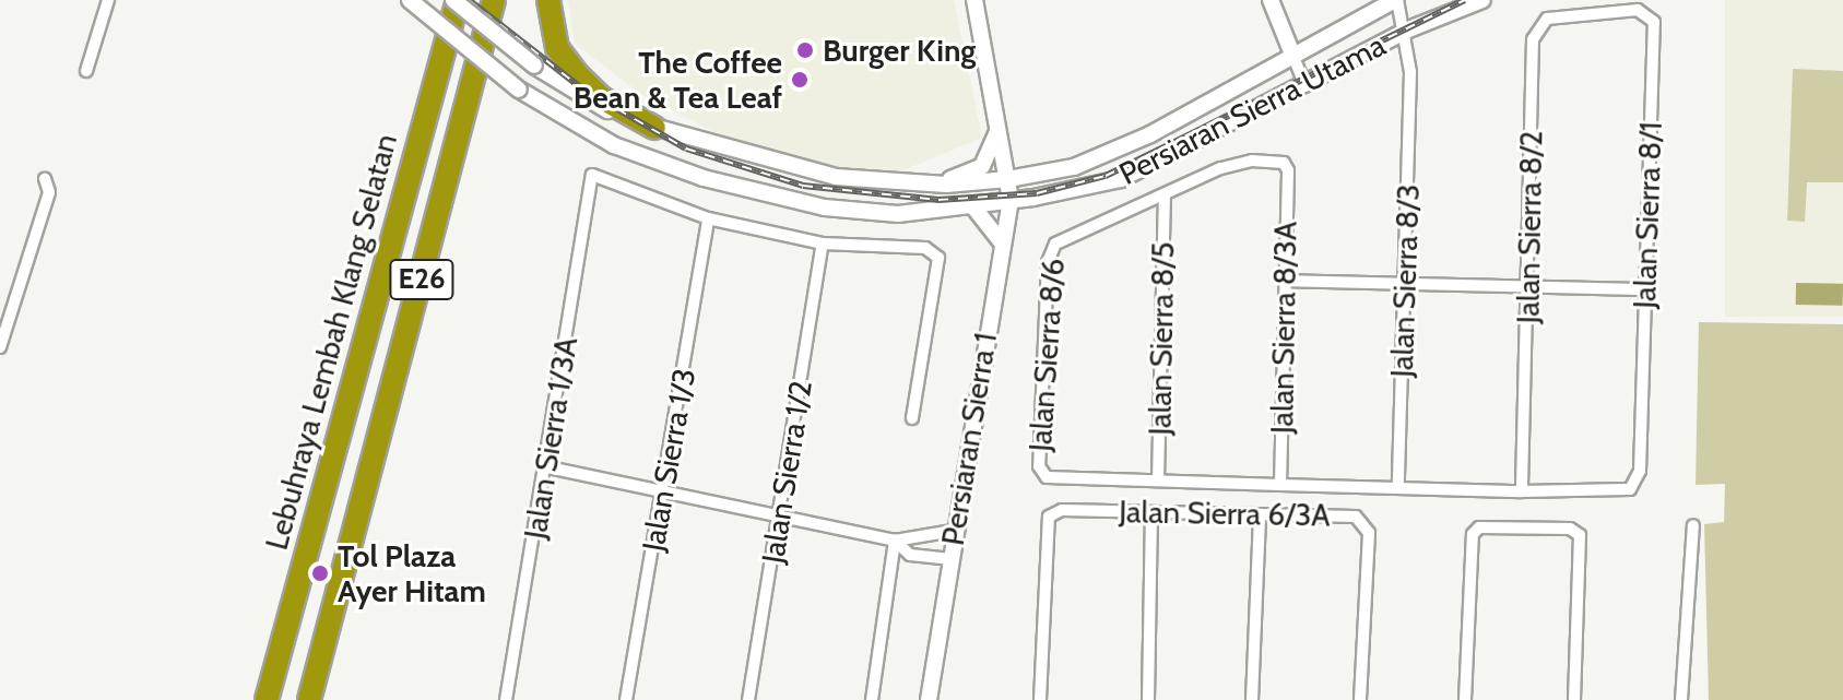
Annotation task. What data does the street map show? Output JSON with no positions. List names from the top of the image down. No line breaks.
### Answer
{"streets":{"highway":["E26","Lebuhraya Lembah Klang Selatan"],"main road":["Persiaran Sierra Utama","Persiaran Sierra 1"],"street":["Jalan Sierra 8/1","Jalan Sierra 8/2","Jalan Sierra 8/3","Jalan Sierra 8/3A","Jalan Sierra 8/5","Jalan Sierra 8/6","Jalan Sierra 1/3A","Jalan Sierra 1/3","Jalan Sierra 1/2","Jalan Sierra 6/3A"]},"crossings":[["Persiaran Sierra Utama","Jalan Sierra 8/3"],["Persiaran Sierra Utama","Lebuhraya Lembah Klang Selatan"],["Persiaran Sierra Utama","Persiaran Sierra 1"],["Jalan Sierra 8/1","Jalan Sierra 8/2"],["Jalan Sierra 8/3A","Jalan Sierra 8/5"],["Jalan Sierra 8/3A","Jalan Sierra 8/6"],["Jalan Sierra 8/5","Jalan Sierra 8/6"],["Jalan Sierra 1/3A","Jalan Sierra 1/3"]],"places":["Burger King","The Coffee Bean & Tea Leaf","Tol Plaza Ayer Hitam"]}
